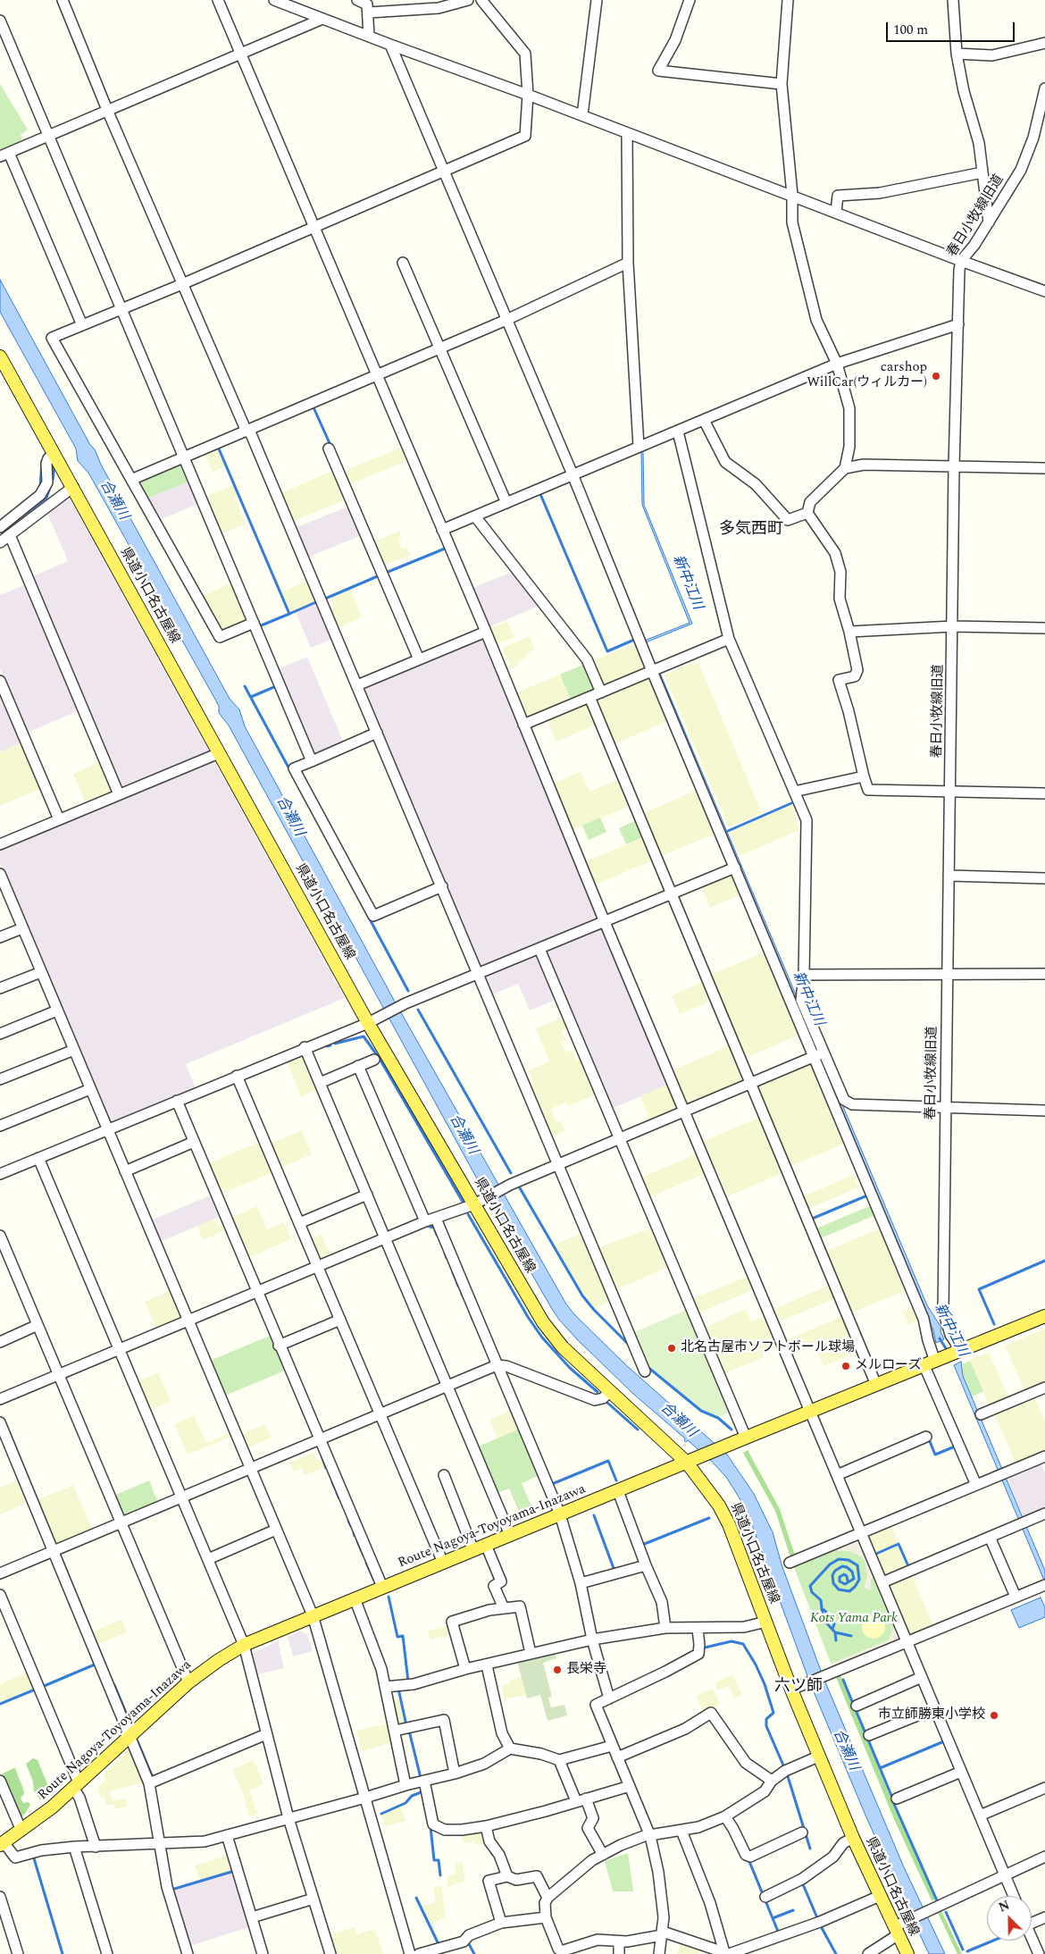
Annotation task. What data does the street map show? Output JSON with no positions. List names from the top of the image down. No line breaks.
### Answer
{"streets":{"main road":["県道小口名古屋線","Route Nagoya-Toyoyama-Inazawa"],"street":["春日小牧線旧道"]},"crossings":[["春日小牧線旧道","Route Nagoya-Toyoyama-Inazawa"],["県道小口名古屋線","Route Nagoya-Toyoyama-Inazawa"]],"districts":["多気西町","六ツ師"],"water":["合瀬川","新中江川"],"parks":["Kots Yama Park"],"places":["carshop WillCar(ウィルカー)","北名古屋市ソフトボール球場","メルローズ","長栄寺","市立師勝東小学校"],"scale_bar":"100 m","north":"top left"}
